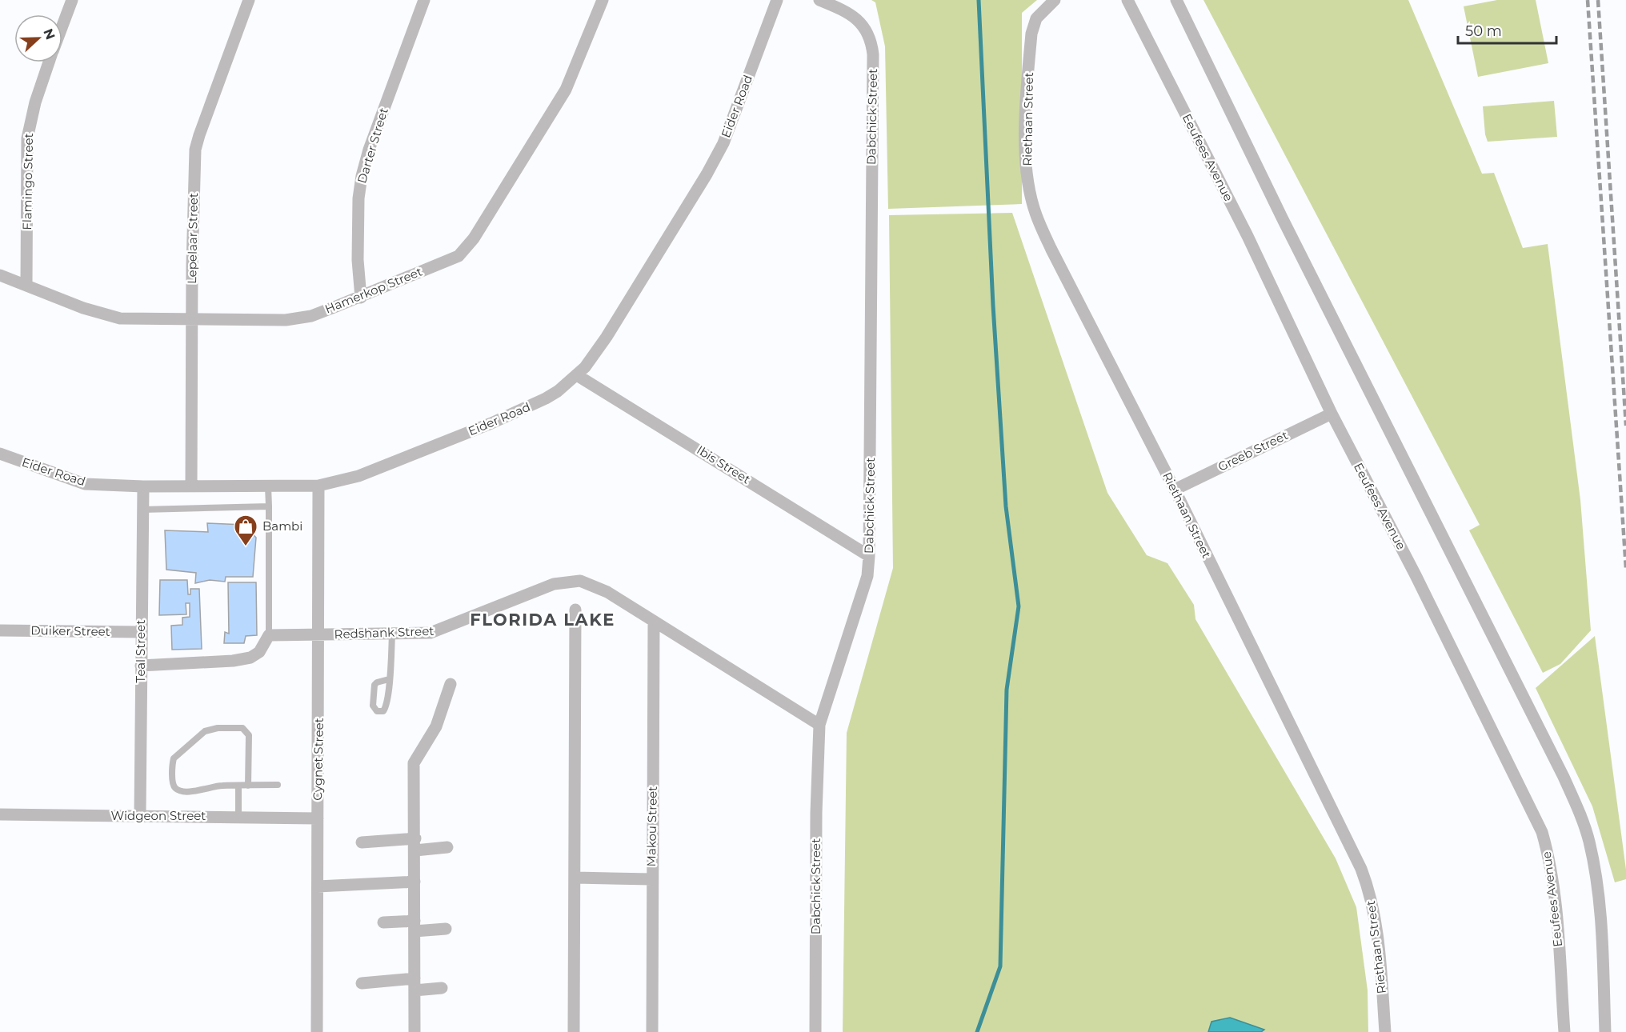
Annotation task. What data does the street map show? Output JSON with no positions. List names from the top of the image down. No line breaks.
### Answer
{"streets":{"street":["Eider Road","Dabchick Street","Riethaan Street","Darter Street","Eeufees Avenue","Flamingo Street","Lepelaar Street","Hamerkop Street","Greeb Street","Ibis Street","Duiker Street","Redshank Street","Teal Street","Cygnet Street","Widgeon Street","Makou Street"]},"crossings":[["Eider Road","Lepelaar Street"],["Eider Road","Ibis Street"],["Eider Road","Teal Street"],["Eider Road","Cygnet Street"],["Dabchick Street","Ibis Street"],["Dabchick Street","Redshank Street"],["Riethaan Street","Greeb Street"],["Darter Street","Hamerkop Street"],["Eeufees Avenue","Greeb Street"],["Flamingo Street","Hamerkop Street"],["Lepelaar Street","Hamerkop Street"],["Duiker Street","Teal Street"],["Redshank Street","Cygnet Street"],["Redshank Street","Makou Street"],["Teal Street","Widgeon Street"],["Cygnet Street","Widgeon Street"]],"districts":["FLORIDA LAKE"],"places":{"shop":["Bambi"]},"scale_bar":"50 m","north":"right"}
